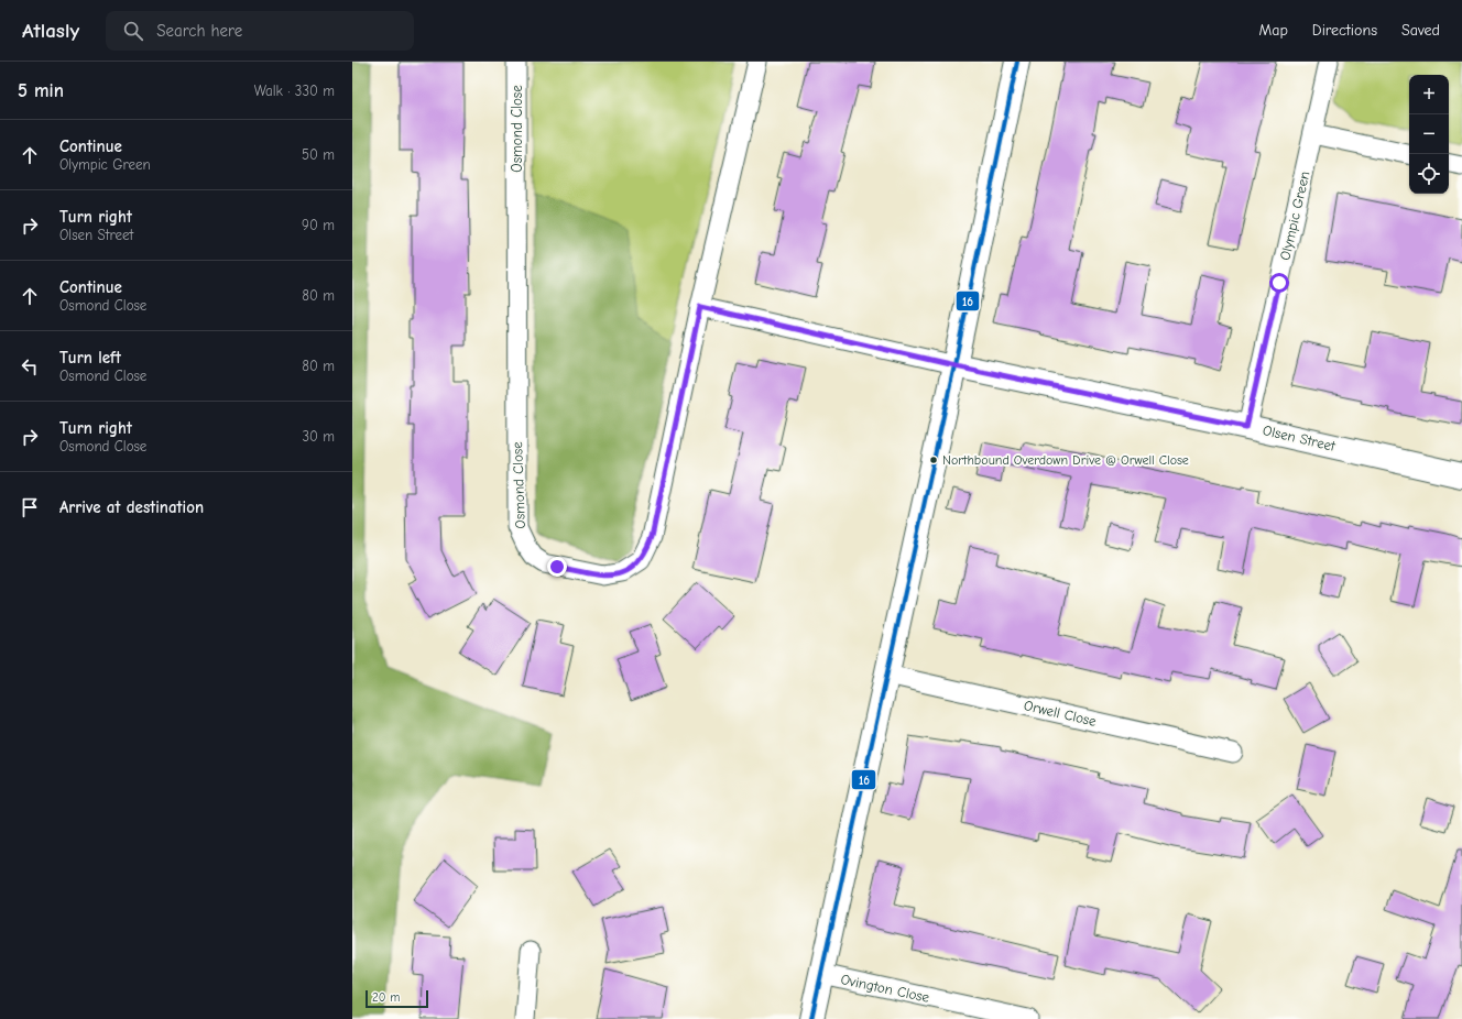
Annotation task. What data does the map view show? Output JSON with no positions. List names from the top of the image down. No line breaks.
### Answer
{"streets":{"street":["Osmond Close","Olympic Green","Olsen Street","Orwell Close","Ovington Close"]},"crossings":[["Olympic Green","Olsen Street"]],"places":["Northbound Overdown Drive @ Orwell Close"],"lines":["transit line 16"],"scale_bar":"20 m","page":{"header":"Atlasly","search":"Search here","nav":["Map","Directions","Saved"],"heading":["5 min","Walk · 330 m"],"map_buttons":["+","−"],"list":[["Continue","Olympic Green","50 m"],["Turn right","Olsen Street","90 m"],["Continue","Osmond Close","80 m"],["Turn left","Osmond Close","80 m"],["Turn right","Osmond Close","30 m"],"Arrive at destination"],"scale":"20 m"}}
